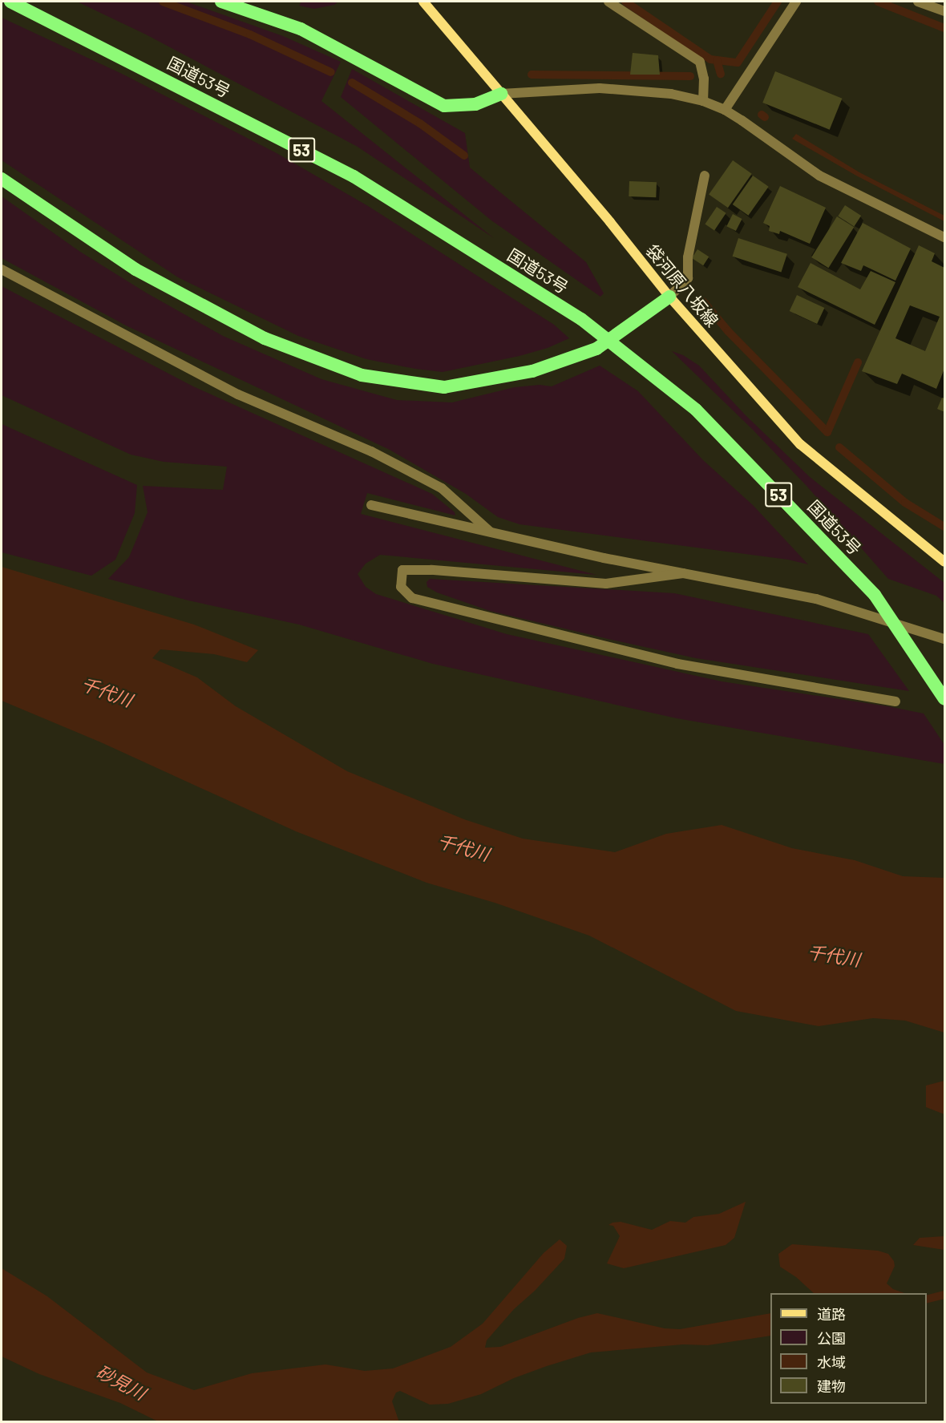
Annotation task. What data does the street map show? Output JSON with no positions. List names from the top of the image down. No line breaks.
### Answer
{"streets":{"highway":["国道53号","53"],"main road":["袋河原八坂線"]},"water":["千代川","砂見川"],"legend":["道路","公園","水域","建物"]}
